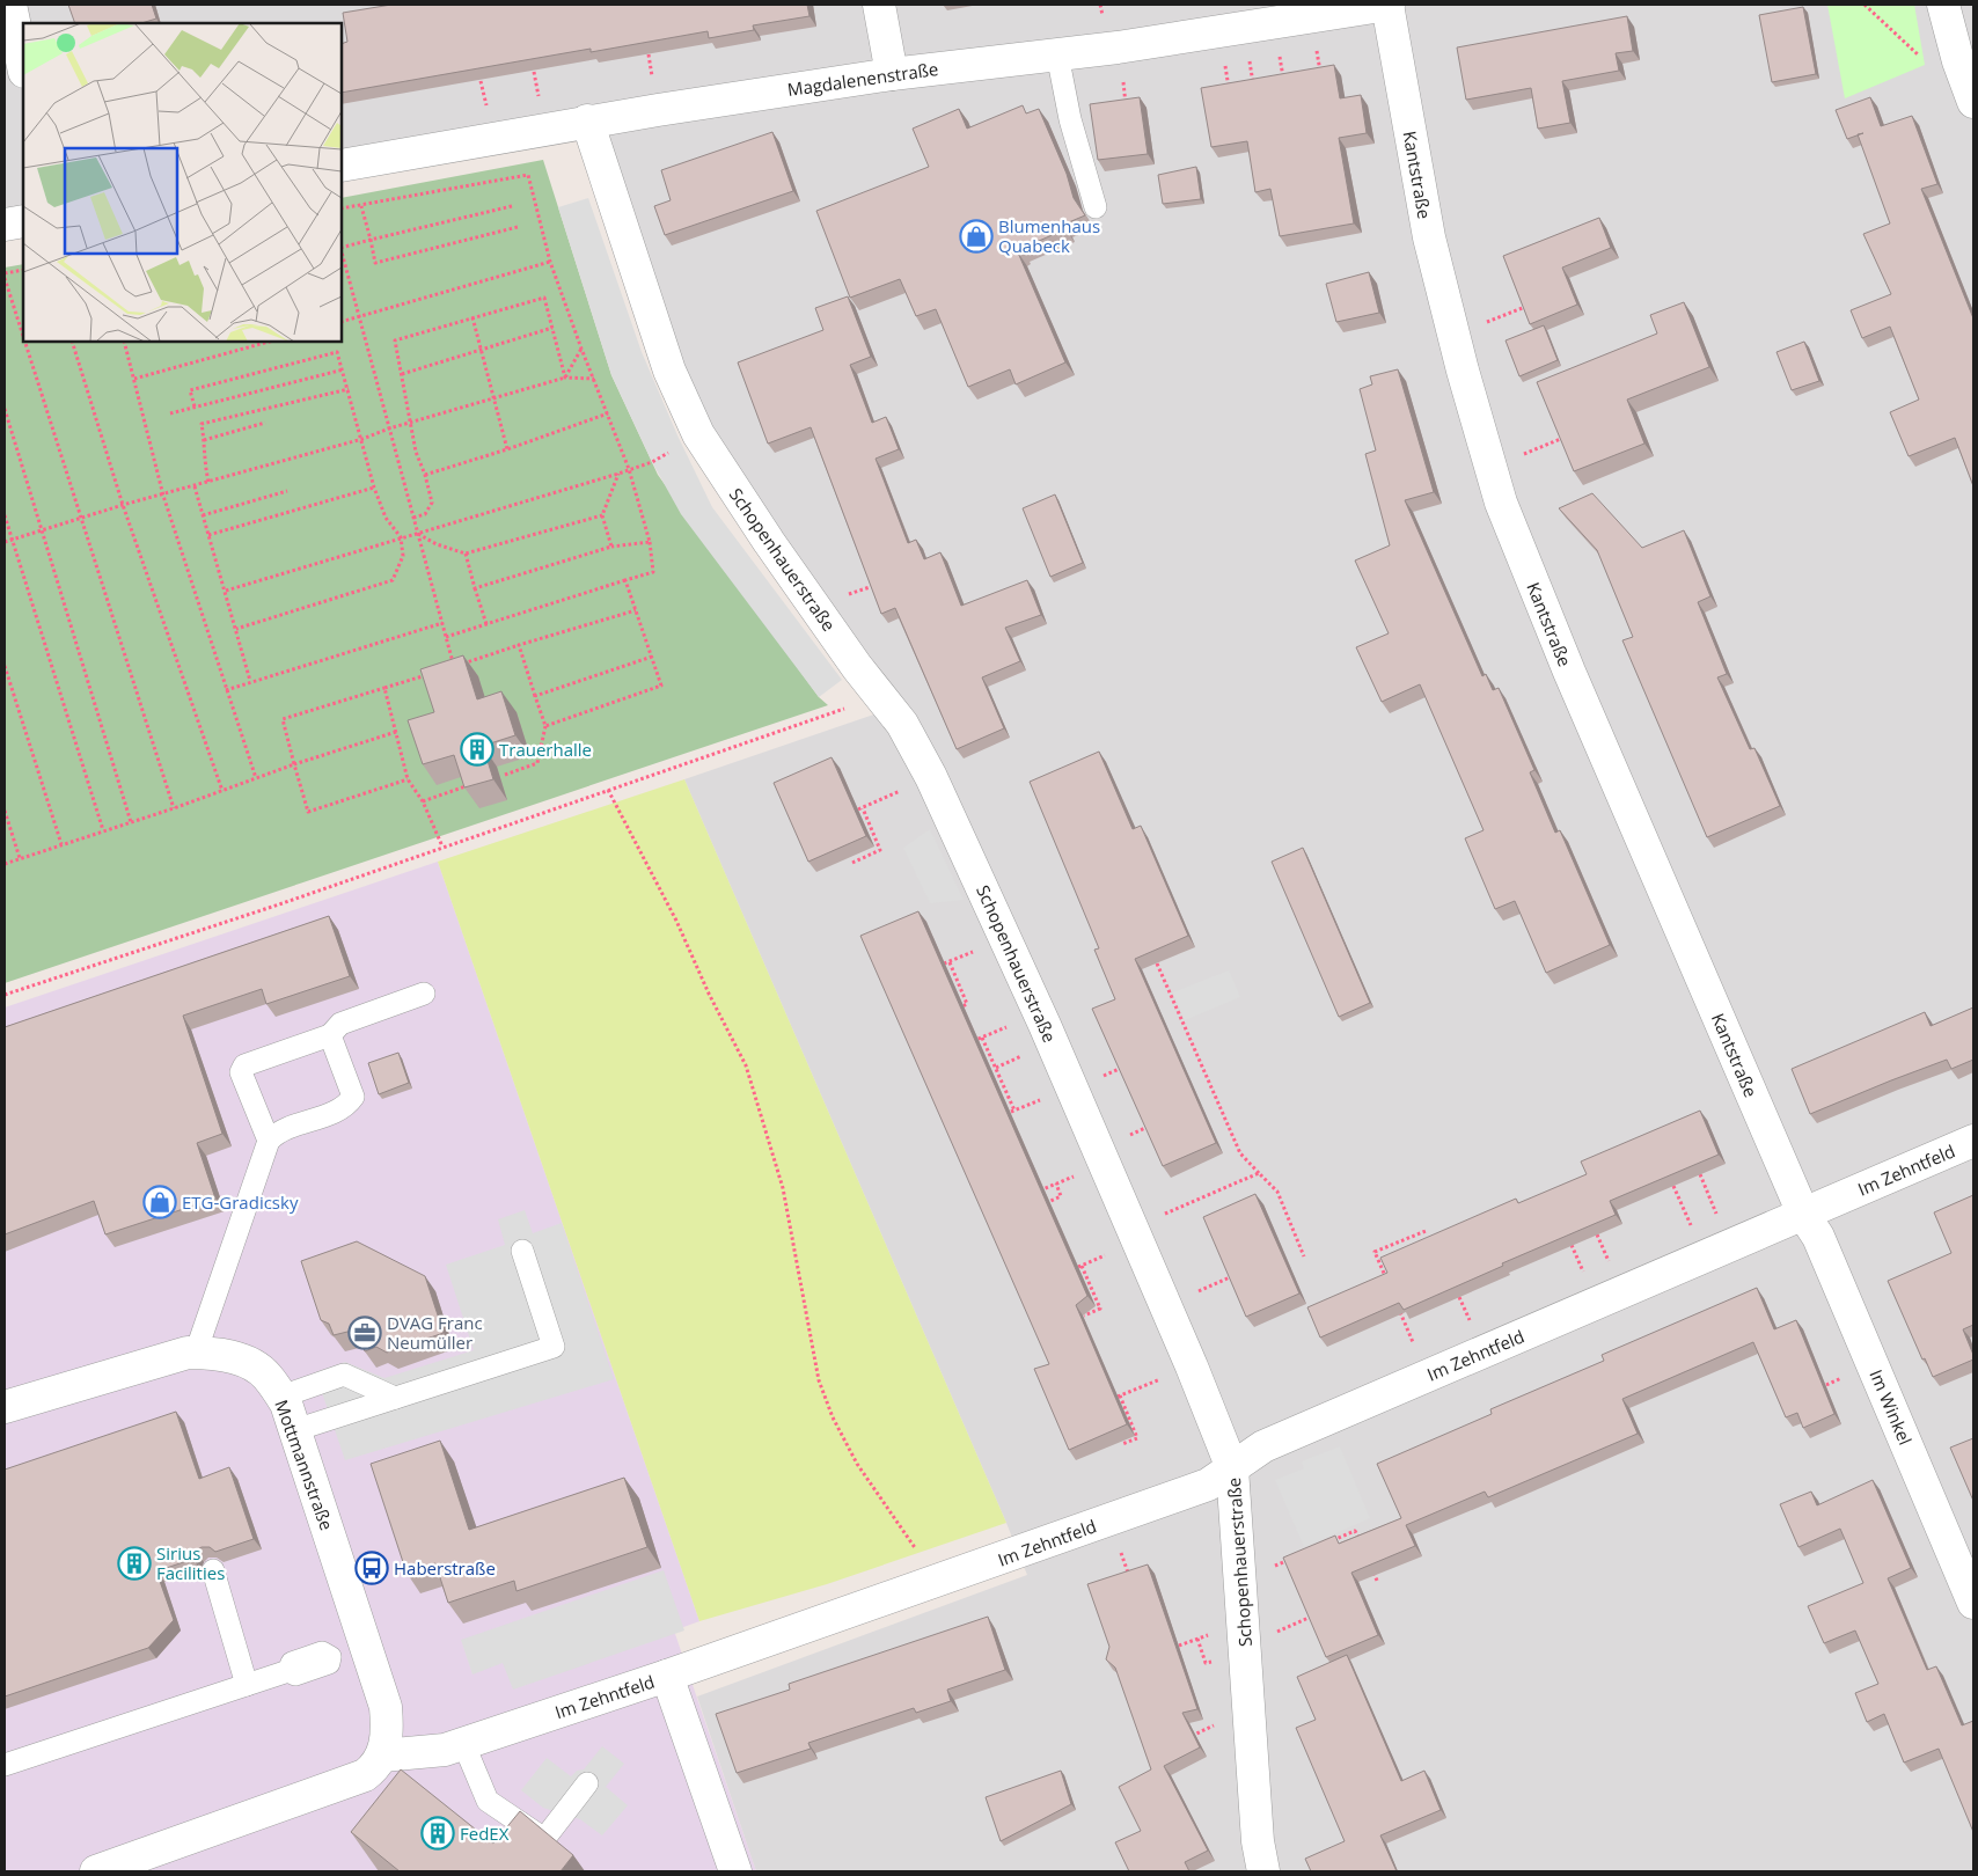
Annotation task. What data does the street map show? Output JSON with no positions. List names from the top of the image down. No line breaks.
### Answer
{"streets":{"street":["Magdalenenstraße","Kantstraße","Schopenhauerstraße","Im Zehntfeld","Im Winkel","Mottmannstraße"]},"crossings":[["Magdalenenstraße","Kantstraße"],["Magdalenenstraße","Schopenhauerstraße"],["Kantstraße","Im Zehntfeld"],["Kantstraße","Im Winkel"],["Schopenhauerstraße","Im Zehntfeld"],["Im Zehntfeld","Im Winkel"],["Im Zehntfeld","Mottmannstraße"]],"places":{"shop":["Blumenhaus Quabeck","ETG-Gradicsky"],"building":["Trauerhalle","Sirius Facilities","FedEX"],"office":["DVAG Franc Neumüller"],"bus stop":["Haberstraße"]}}
